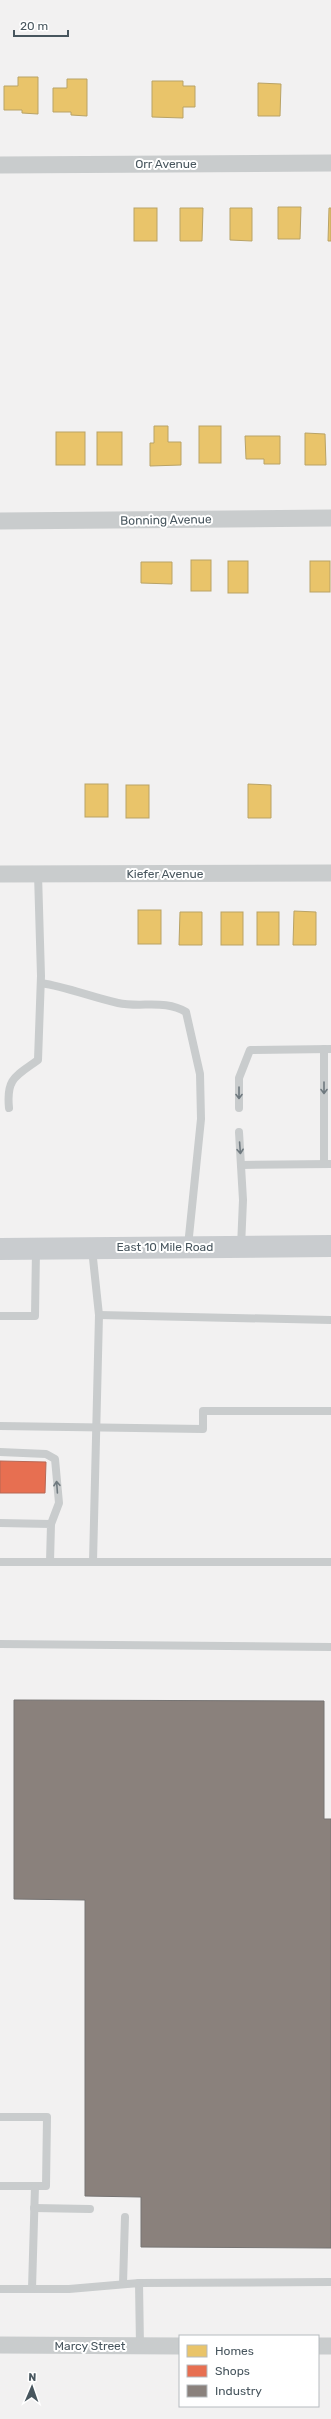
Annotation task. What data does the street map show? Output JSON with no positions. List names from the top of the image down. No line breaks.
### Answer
{"streets":{"main road":["East 10 Mile Road"],"street":["Orr Avenue","Bonning Avenue","Kiefer Avenue","Marcy Street"]},"legend":["Homes","Shops","Industry"],"scale_bar":"20 m","north":"top"}
